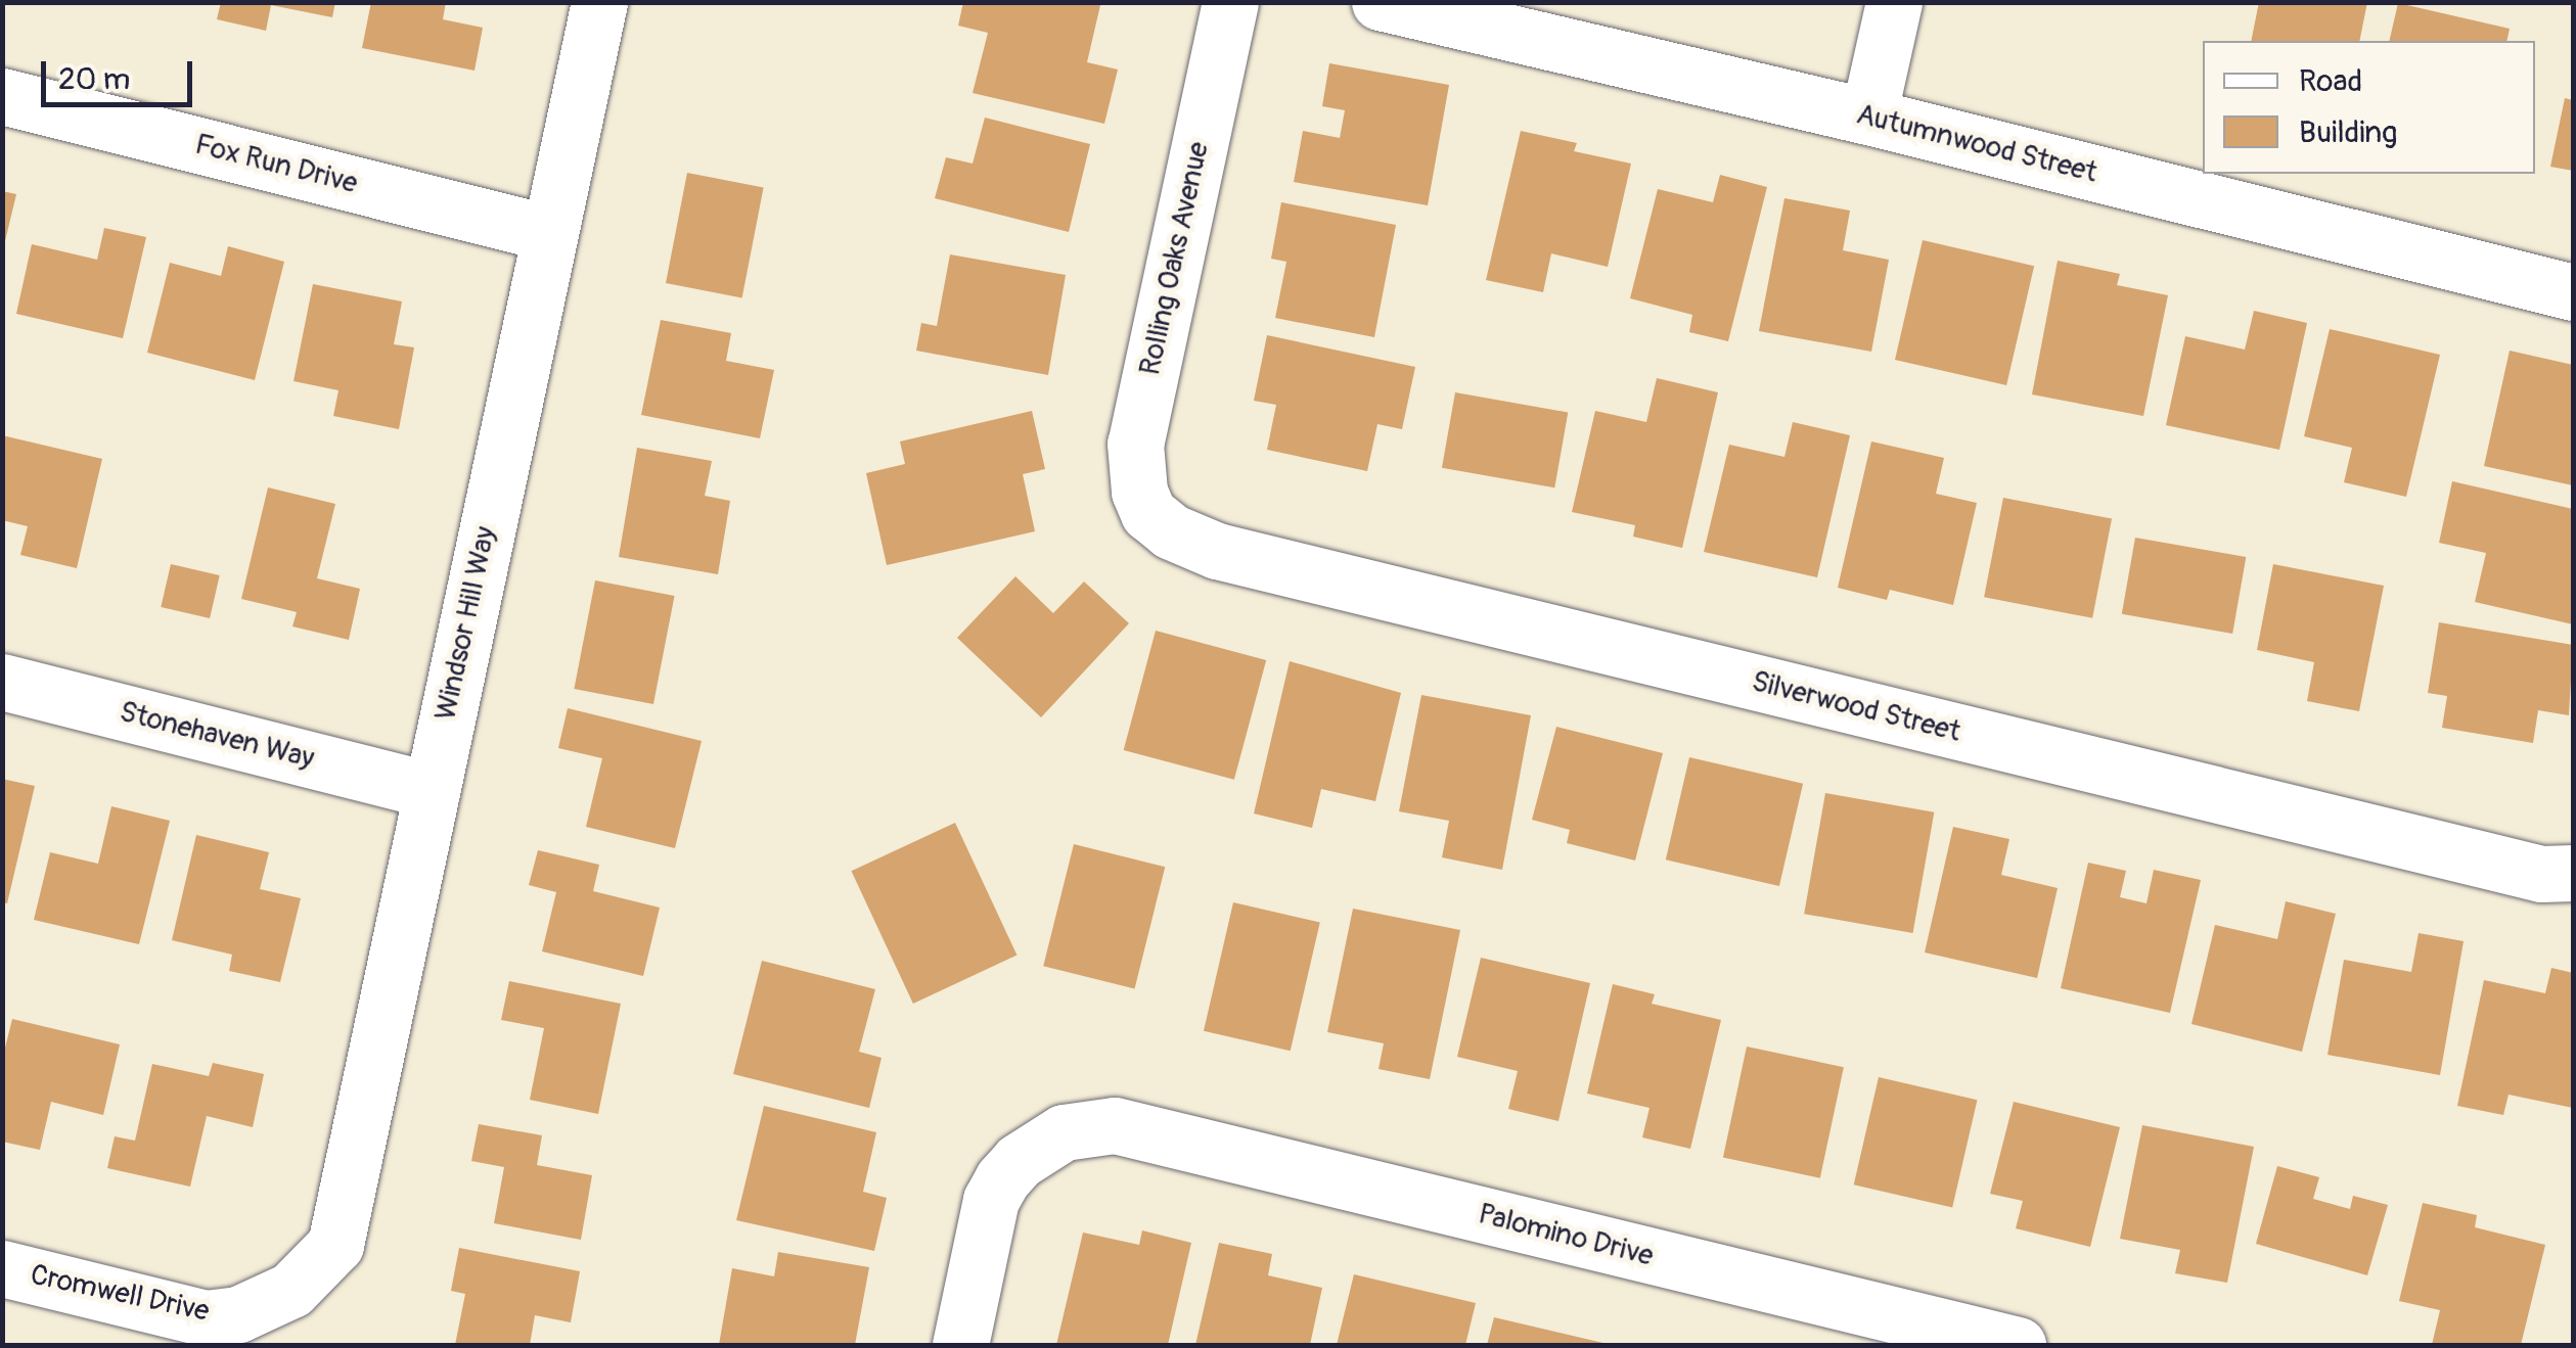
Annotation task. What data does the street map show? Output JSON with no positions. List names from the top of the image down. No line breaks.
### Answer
{"streets":{"street":["Autumnwood Street","Fox Run Drive","Rolling Oaks Avenue","Windsor Hill Way","Silverwood Street","Stonehaven Way","Palomino Drive","Cromwell Drive"]},"crossings":[["Fox Run Drive","Windsor Hill Way"],["Rolling Oaks Avenue","Silverwood Street"],["Windsor Hill Way","Stonehaven Way"],["Windsor Hill Way","Cromwell Drive"]],"legend":["Road","Building"],"scale_bar":"20 m"}
